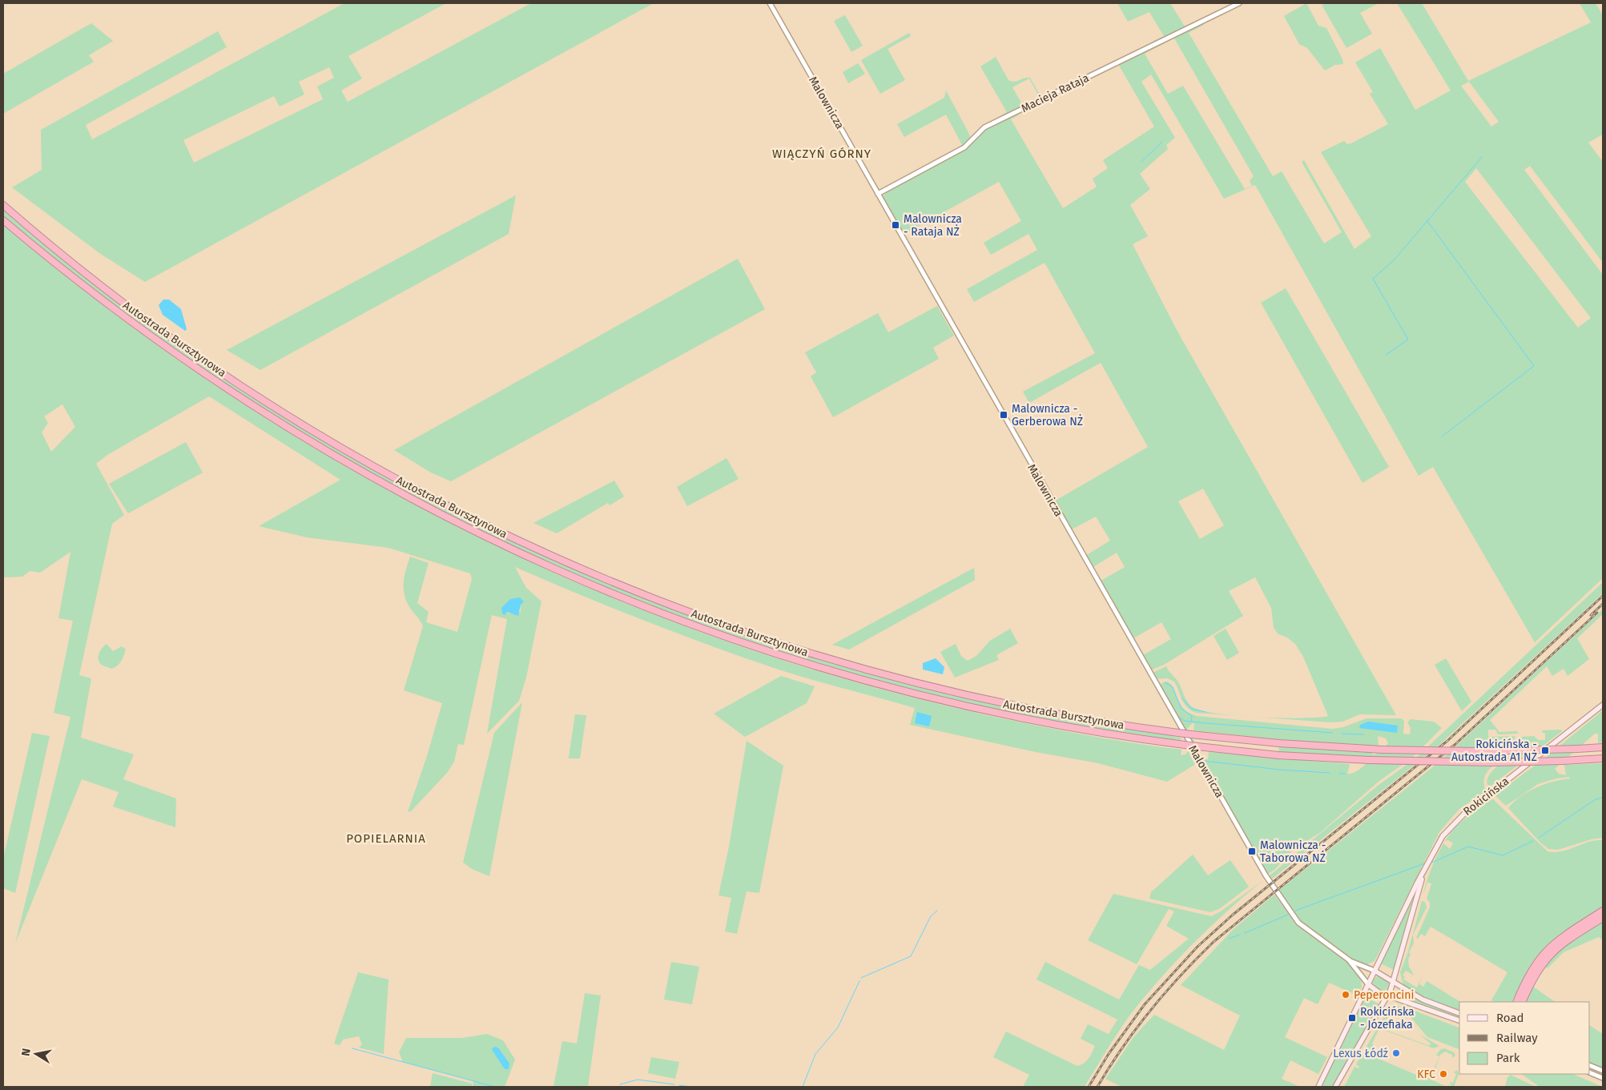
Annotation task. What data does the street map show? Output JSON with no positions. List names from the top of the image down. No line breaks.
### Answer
{"streets":{"highway":["Autostrada Bursztynowa"],"main road":["Rokicińska"],"street":["Macieja Rataja","Malownicza"]},"crossings":[["Macieja Rataja","Malownicza"],["Malownicza","Rokicińska"]],"districts":["WIĄCZYŃ GÓRNY","POPIELARNIA"],"places":{"transit":["Malownicza - Rataja NŻ","Malownicza - Gerberowa NŻ","Rokicińska - Autostrada A1 NŻ","Malownicza - Taborowa NŻ","Rokicińska - Józefiaka"],"other":["Peperoncini","Lexus Łódź","KFC"]},"legend":["Road","Railway","Park"],"north":"left"}
